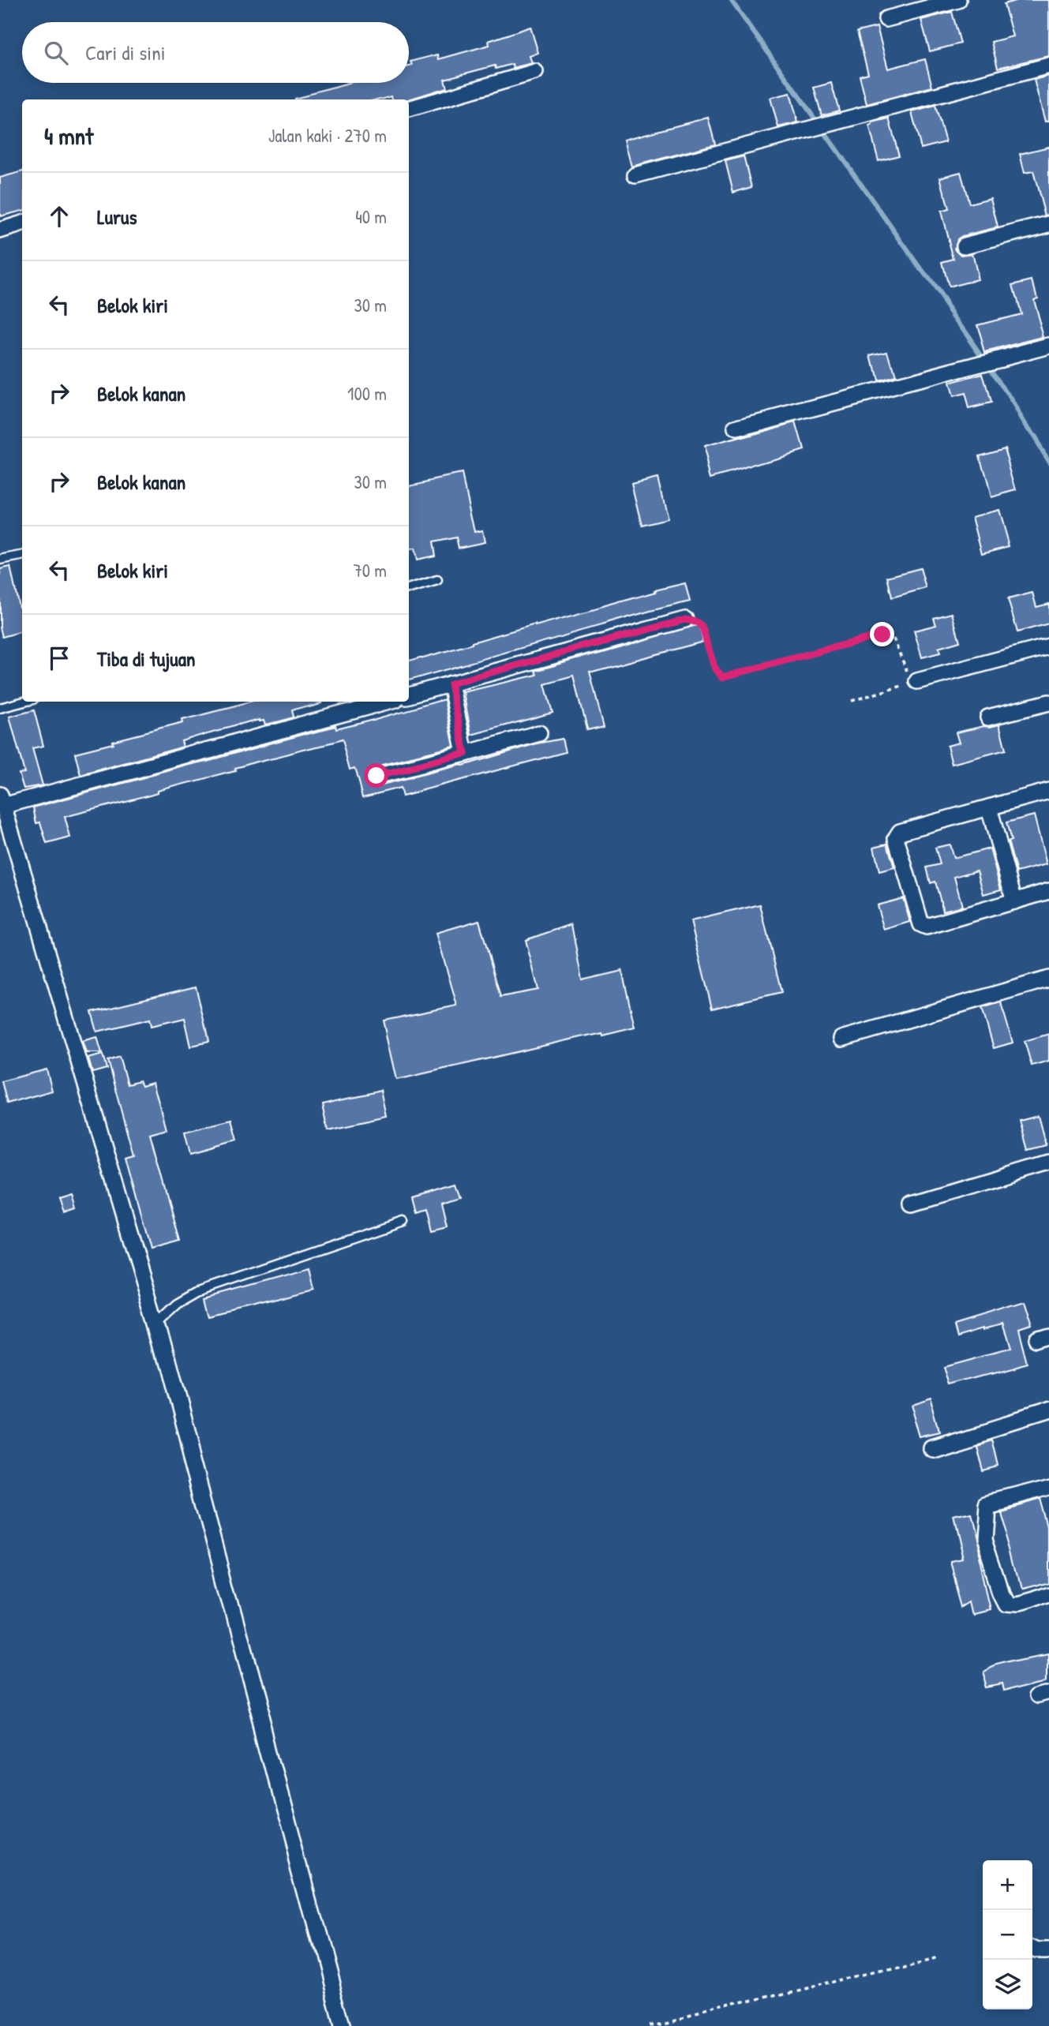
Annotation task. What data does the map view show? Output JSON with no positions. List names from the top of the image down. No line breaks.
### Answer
{"page":{"search":"Cari di sini","heading":["4 mnt","Jalan kaki · 270 m"],"list":[["Lurus","40 m"],["Belok kiri","30 m"],["Belok kanan","100 m"],["Belok kanan","30 m"],["Belok kiri","70 m"],"Tiba di tujuan"],"map_buttons":["+","−"]}}
